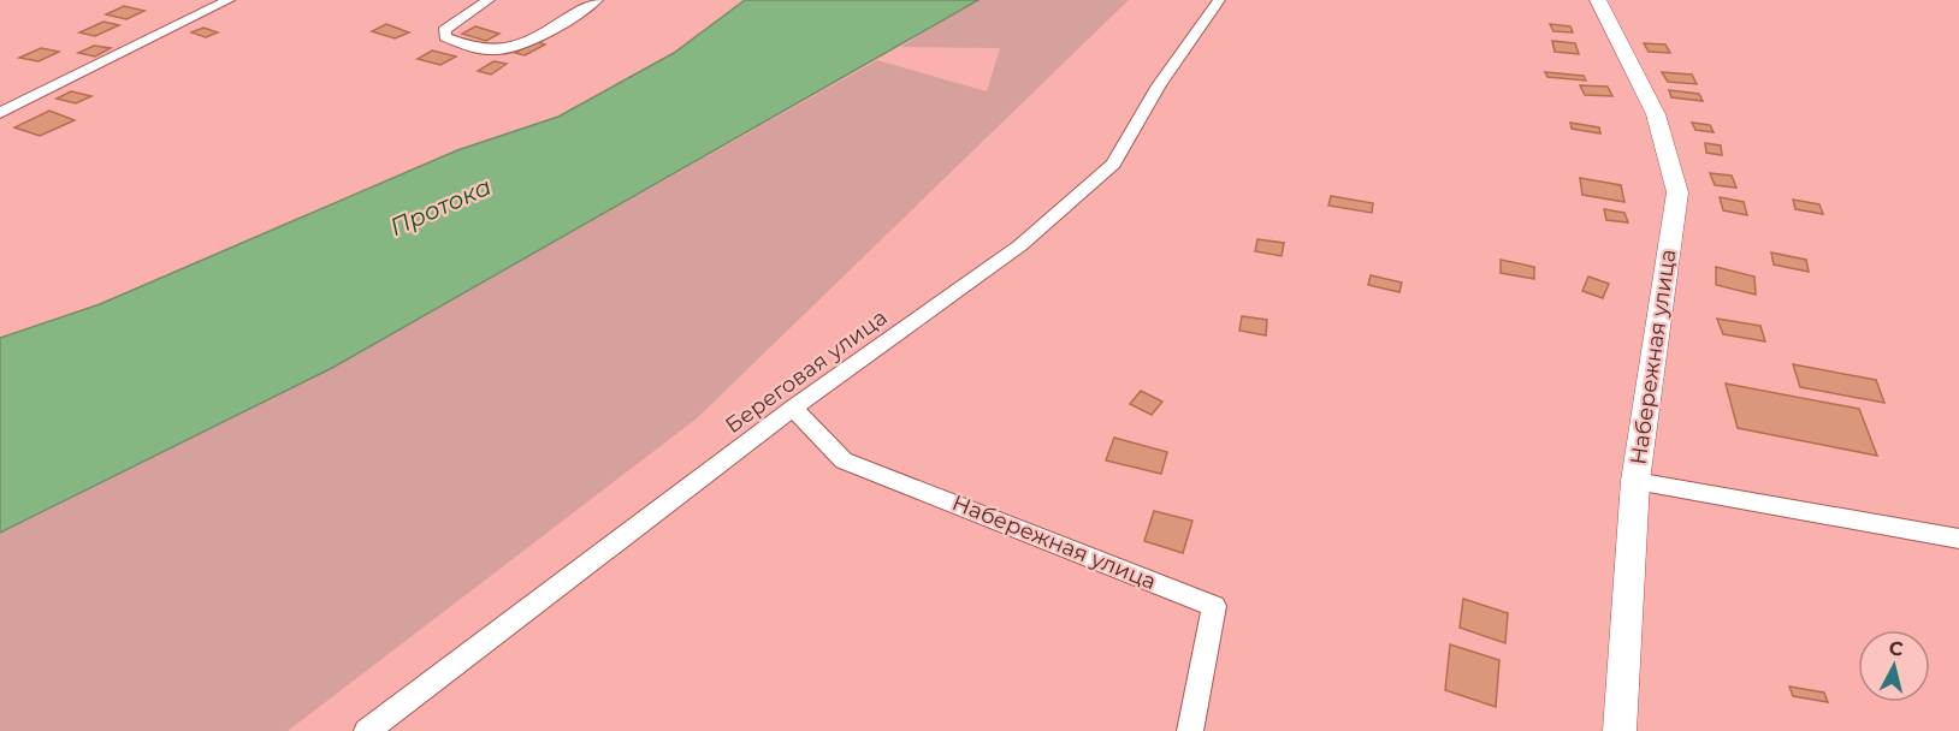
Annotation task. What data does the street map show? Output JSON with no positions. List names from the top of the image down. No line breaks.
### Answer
{"streets":{"street":["Набережная улица","Береговая улица"]},"crossings":[["Набережная улица","Береговая улица"]],"water":["Протока"],"north":"top"}
